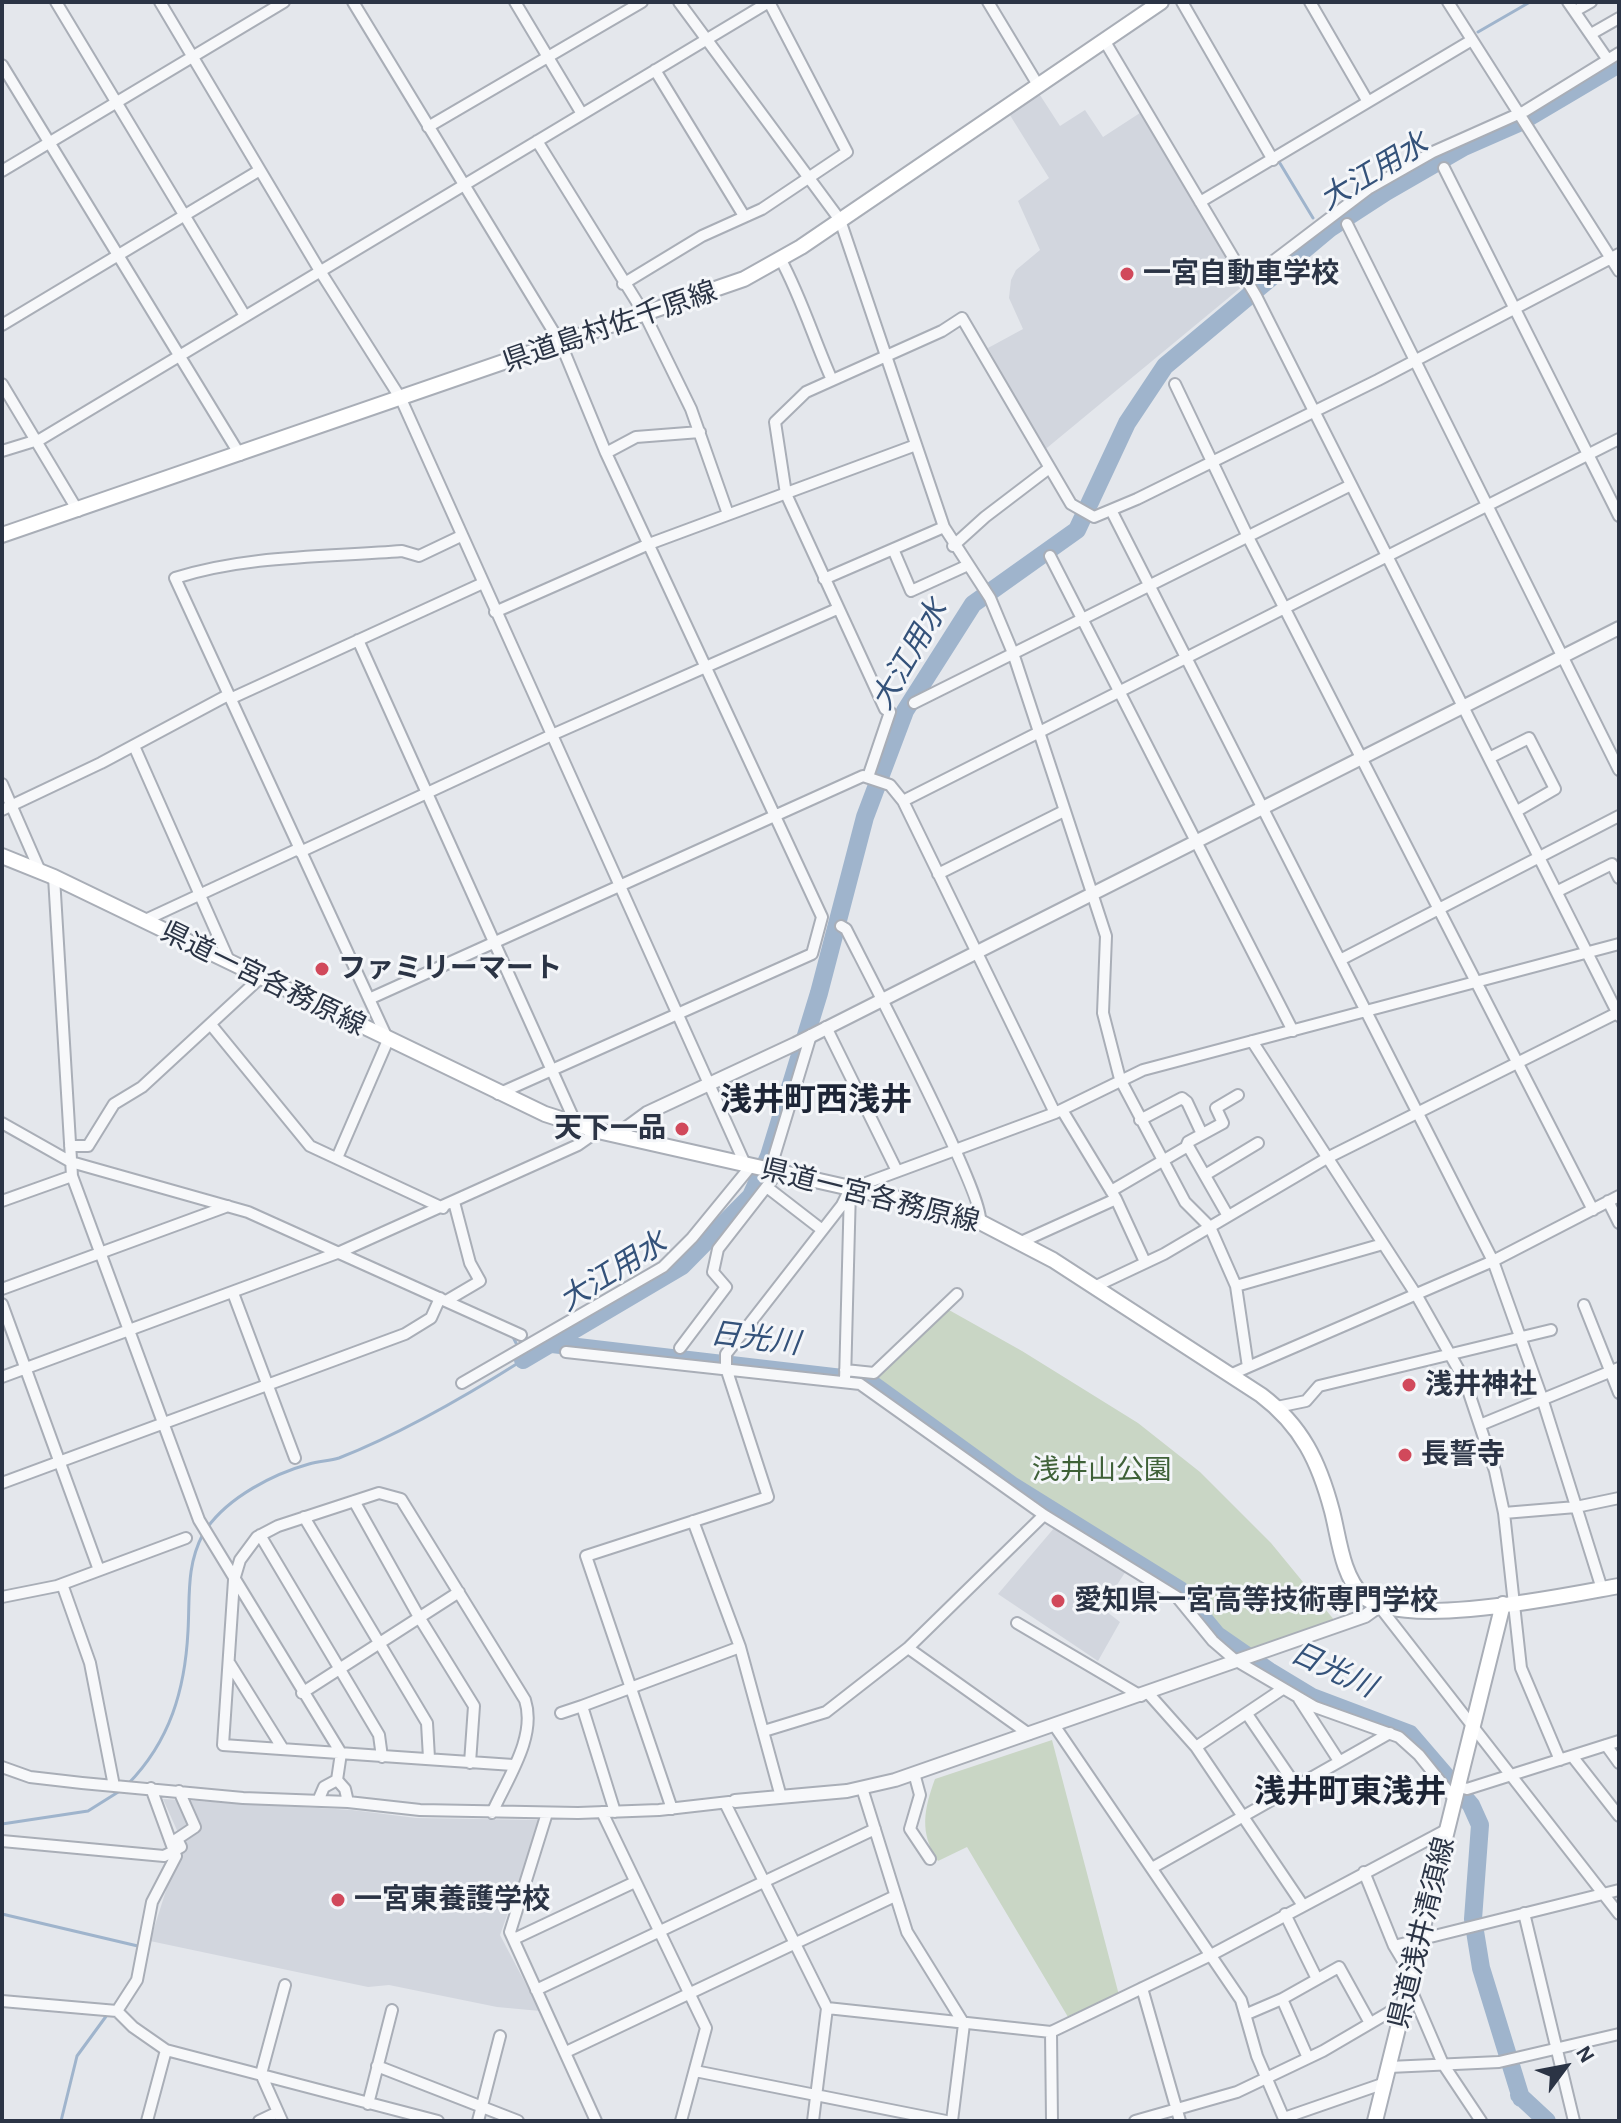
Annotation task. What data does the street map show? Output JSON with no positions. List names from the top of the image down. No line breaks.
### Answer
{"streets":{"main road":["県道島村佐千原線","県道一宮各務原線","県道浅井清須線"]},"districts":["浅井町西浅井","浅井町東浅井"],"water":["大江用水","日光川"],"parks":["浅井山公園"],"places":["一宮自動車学校","ファミリーマート","天下一品","浅井神社","長誓寺","愛知県一宮高等技術専門学校","一宮東養護学校"],"north":"top right"}
